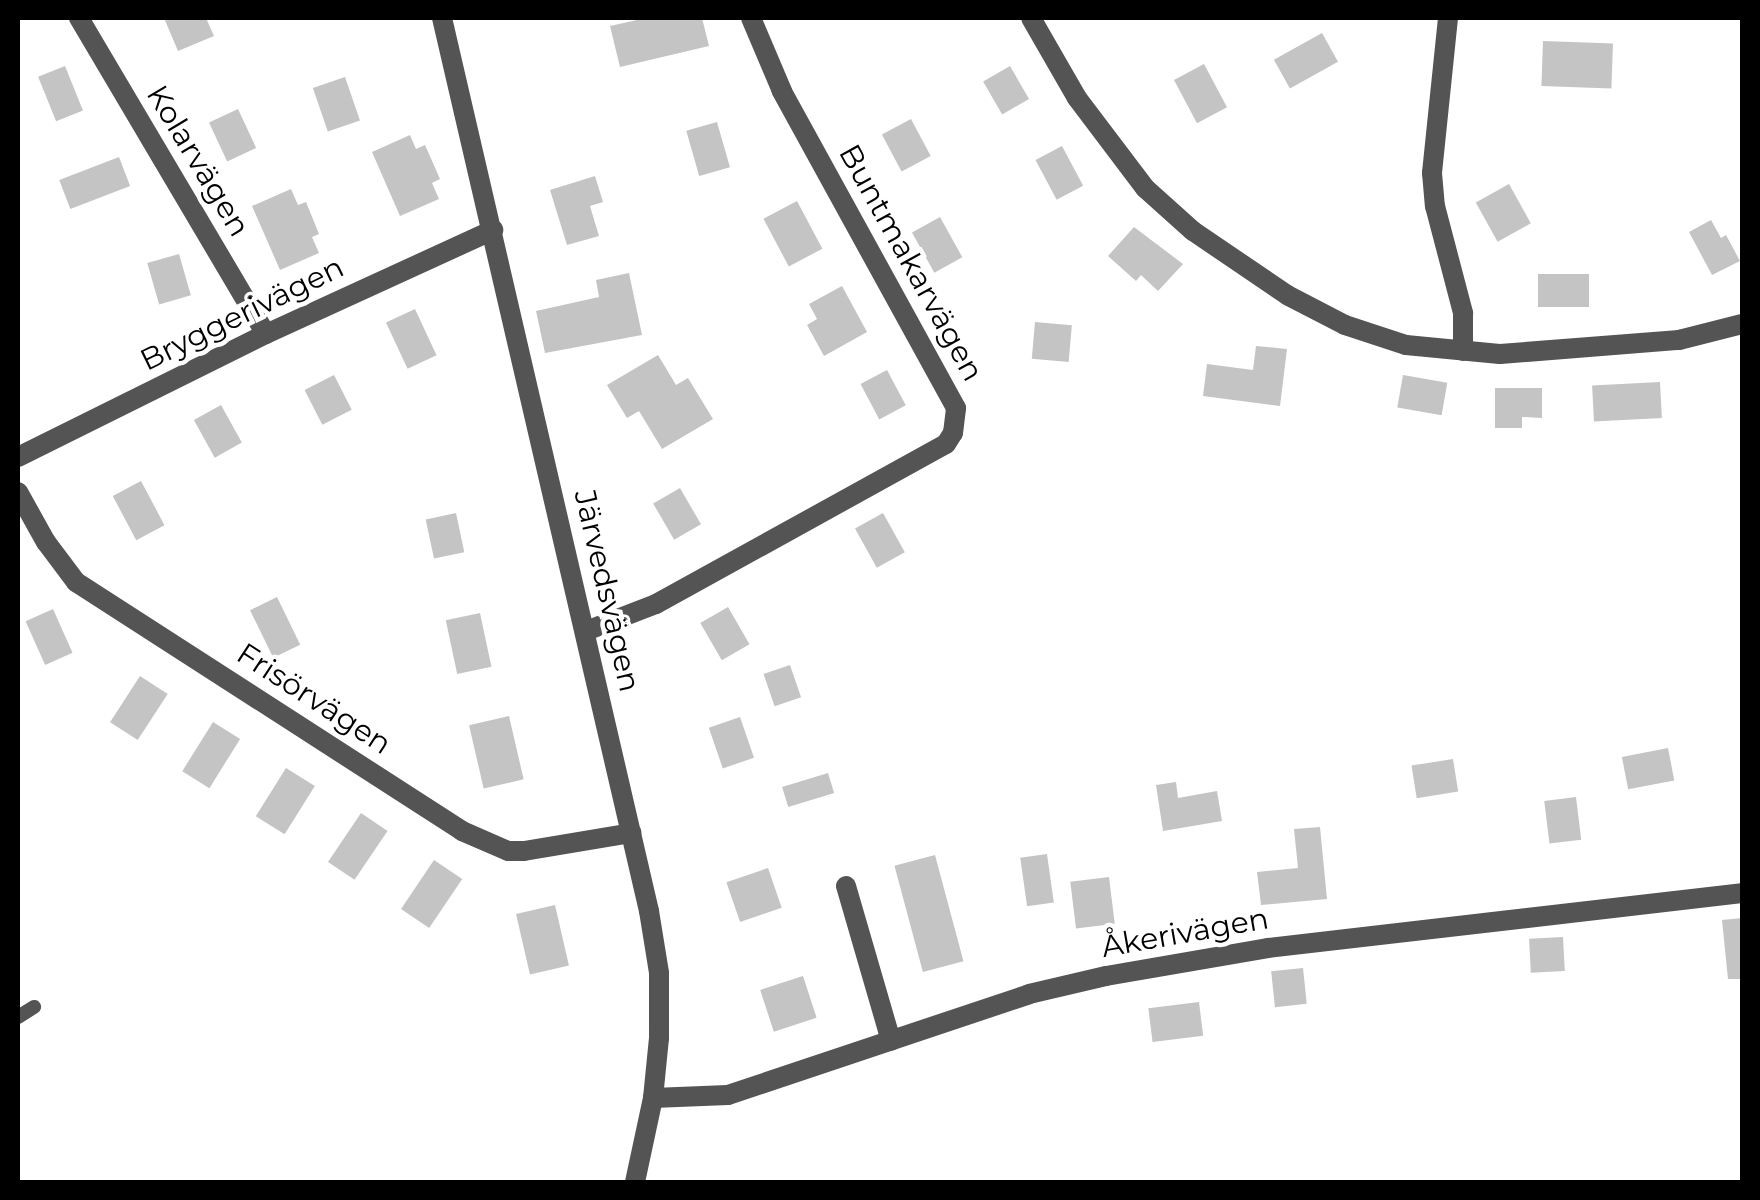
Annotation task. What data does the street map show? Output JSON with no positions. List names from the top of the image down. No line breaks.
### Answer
{"streets":{"street":["Kolarvägen","Buntmakarvägen","Bryggerivägen","Järvedsvägen","Frisörvägen","Åkerivägen"]},"crossings":[["Kolarvägen","Bryggerivägen"],["Buntmakarvägen","Järvedsvägen"],["Bryggerivägen","Järvedsvägen"],["Järvedsvägen","Frisörvägen"],["Järvedsvägen","Åkerivägen"]]}
